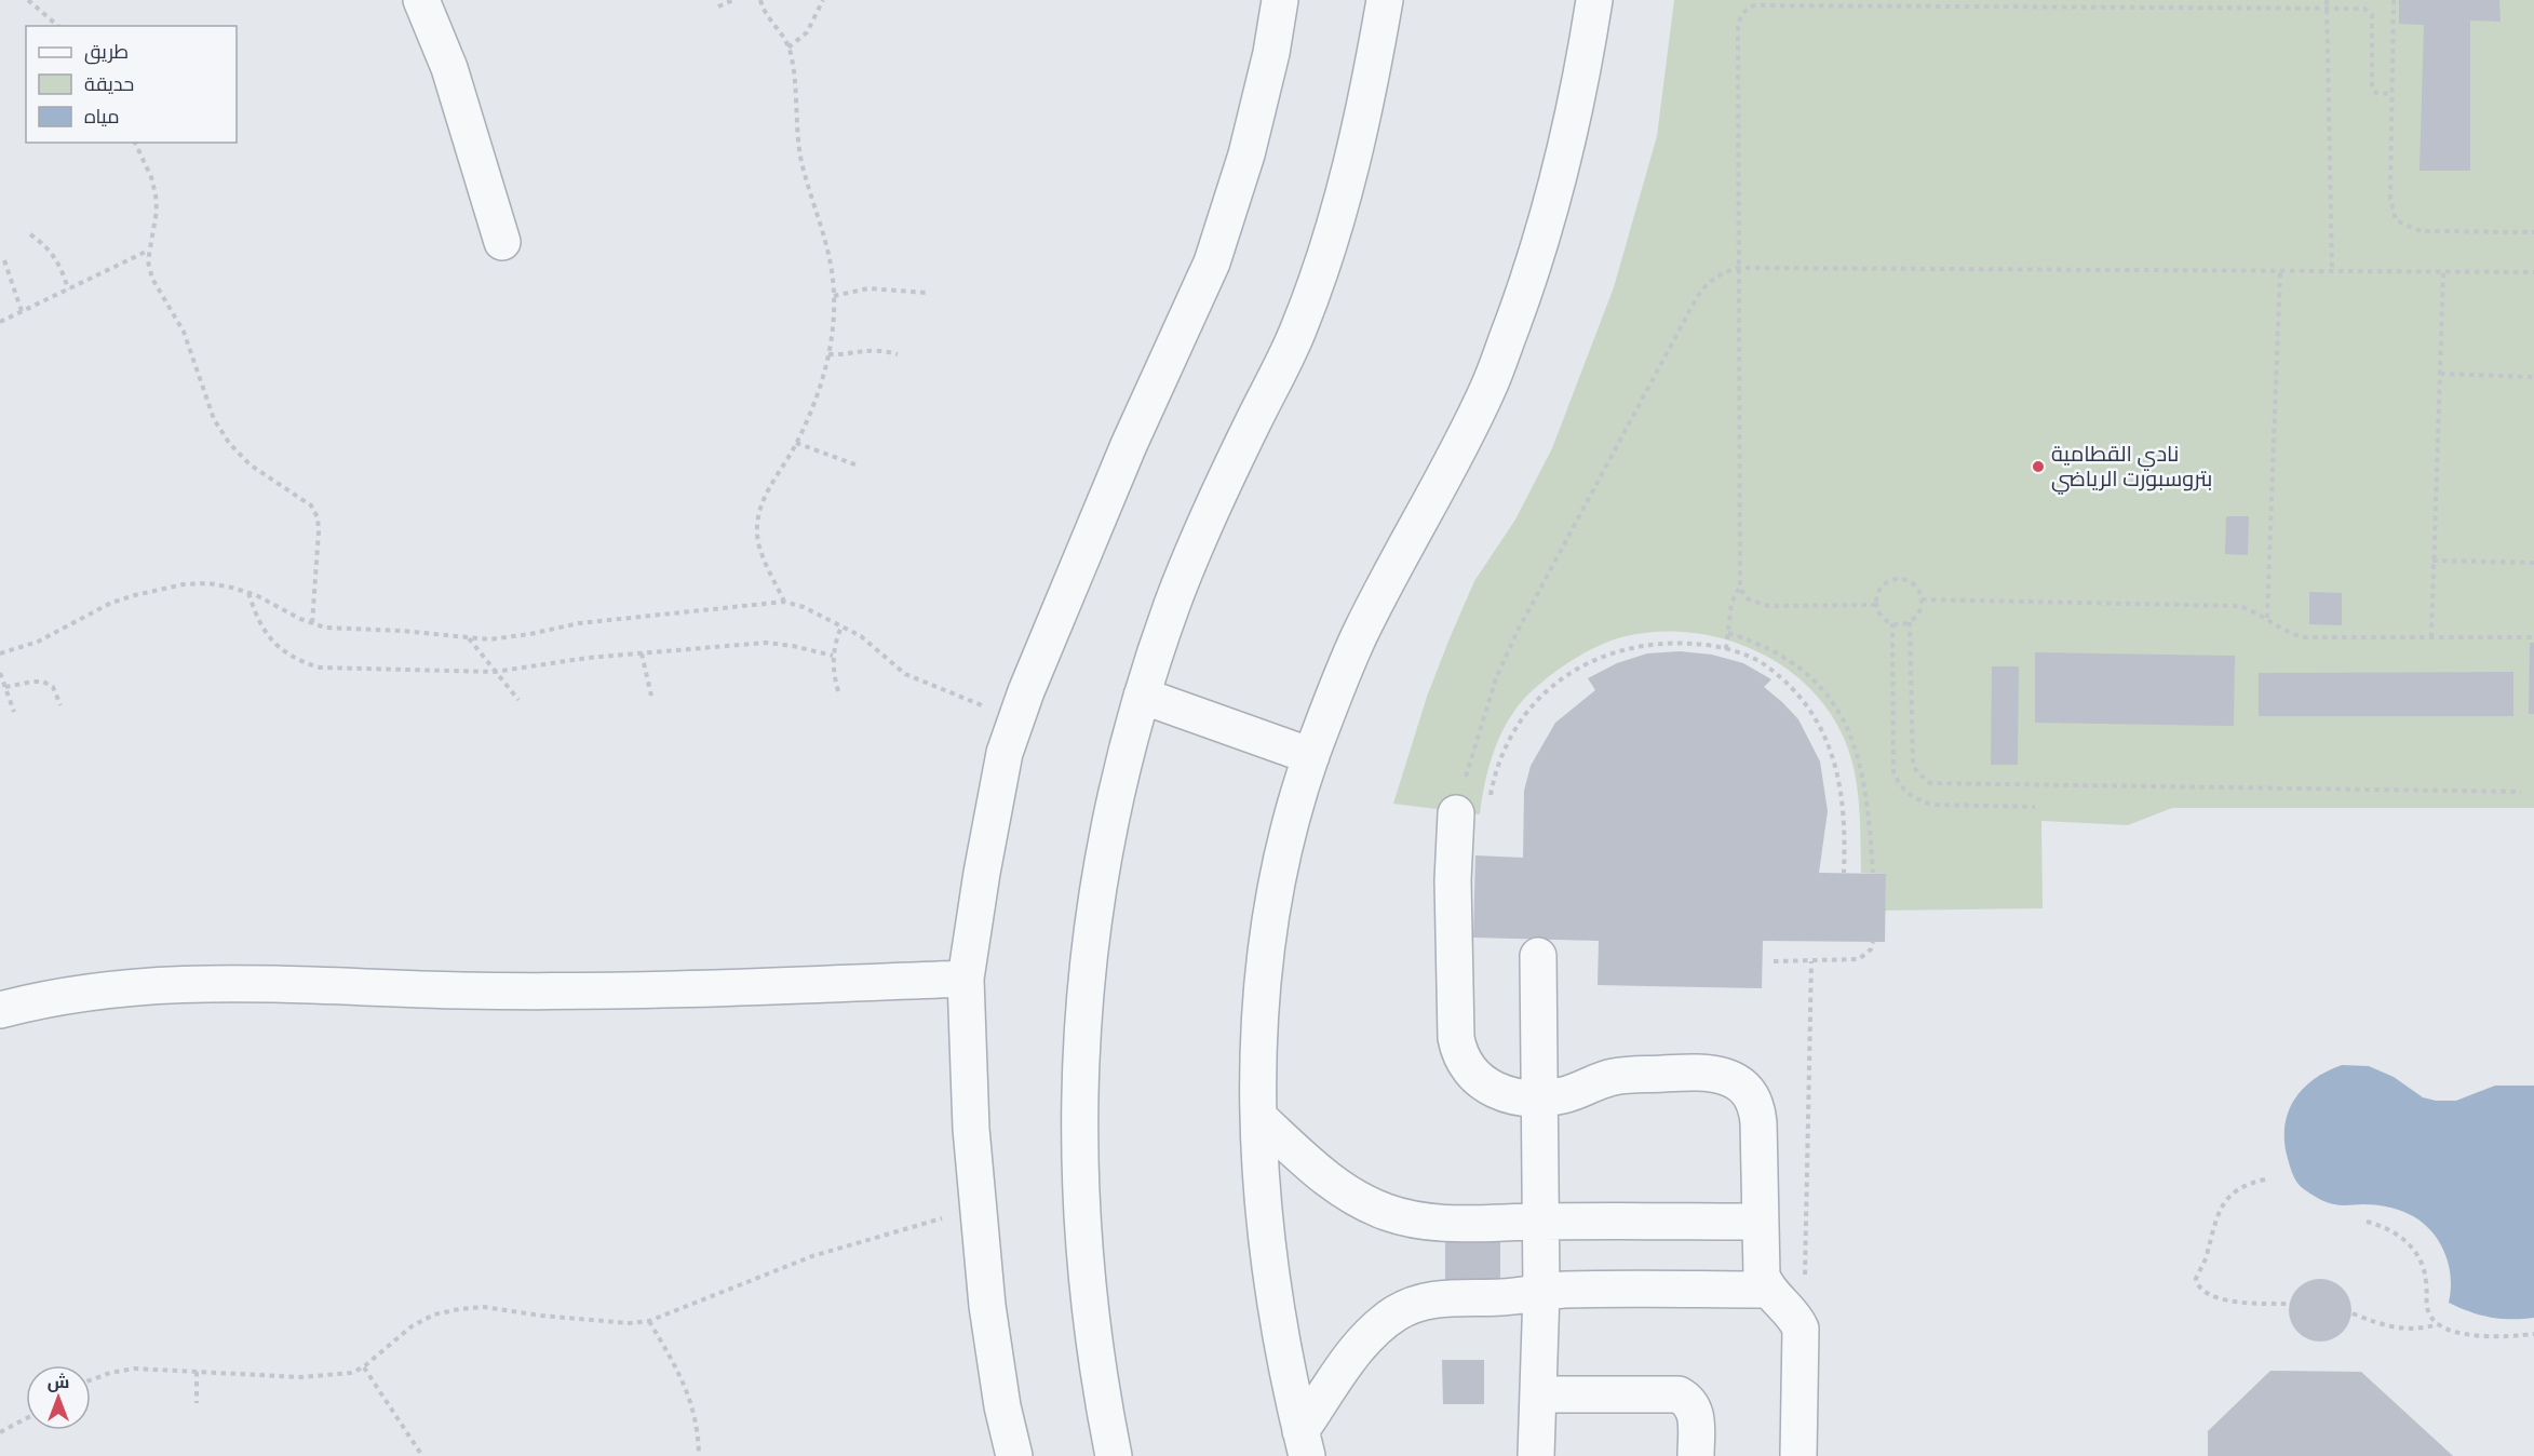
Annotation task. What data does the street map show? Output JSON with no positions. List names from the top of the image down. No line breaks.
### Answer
{"places":["نادي القطامية بتروسبورت الرياضي"],"legend":["طريق","حديقة","مياه"],"north":"top"}
